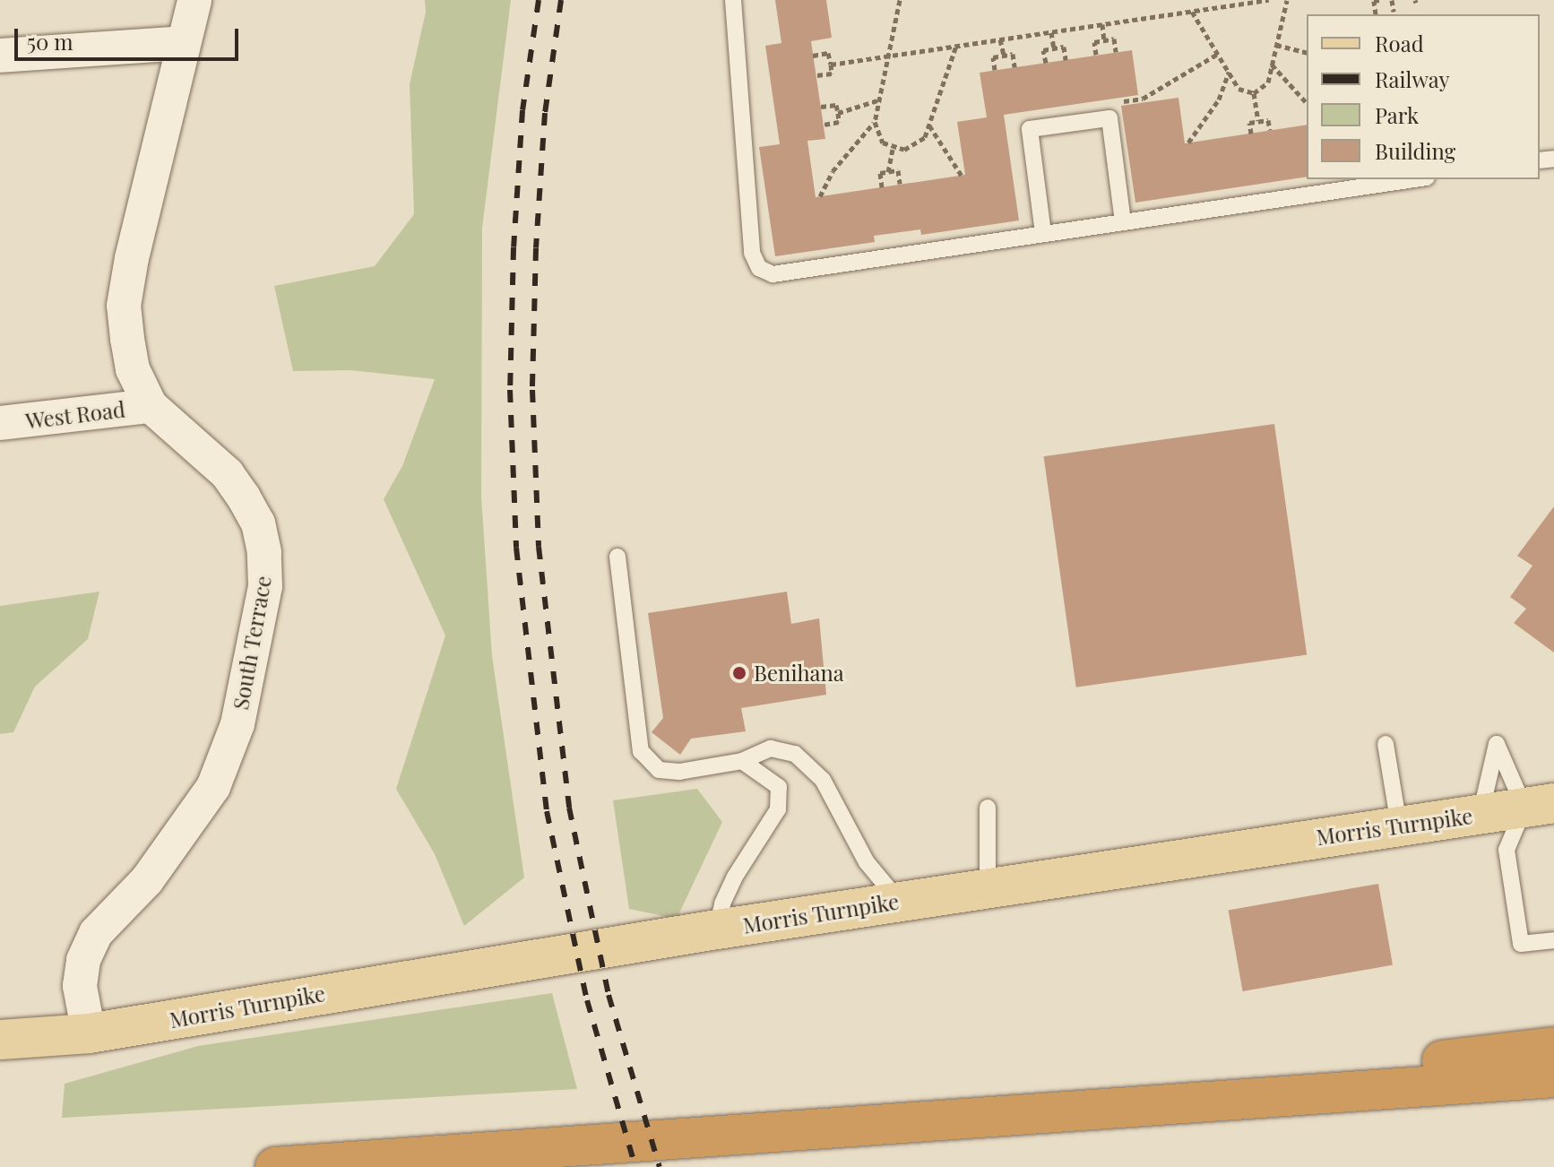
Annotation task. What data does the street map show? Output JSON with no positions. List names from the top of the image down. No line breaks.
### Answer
{"streets":{"main road":["Morris Turnpike"],"street":["West Road","South Terrace"]},"crossings":[["West Road","South Terrace"],["South Terrace","Morris Turnpike"]],"places":["Benihana"],"legend":["Road","Railway","Park","Building"],"scale_bar":"50 m"}
